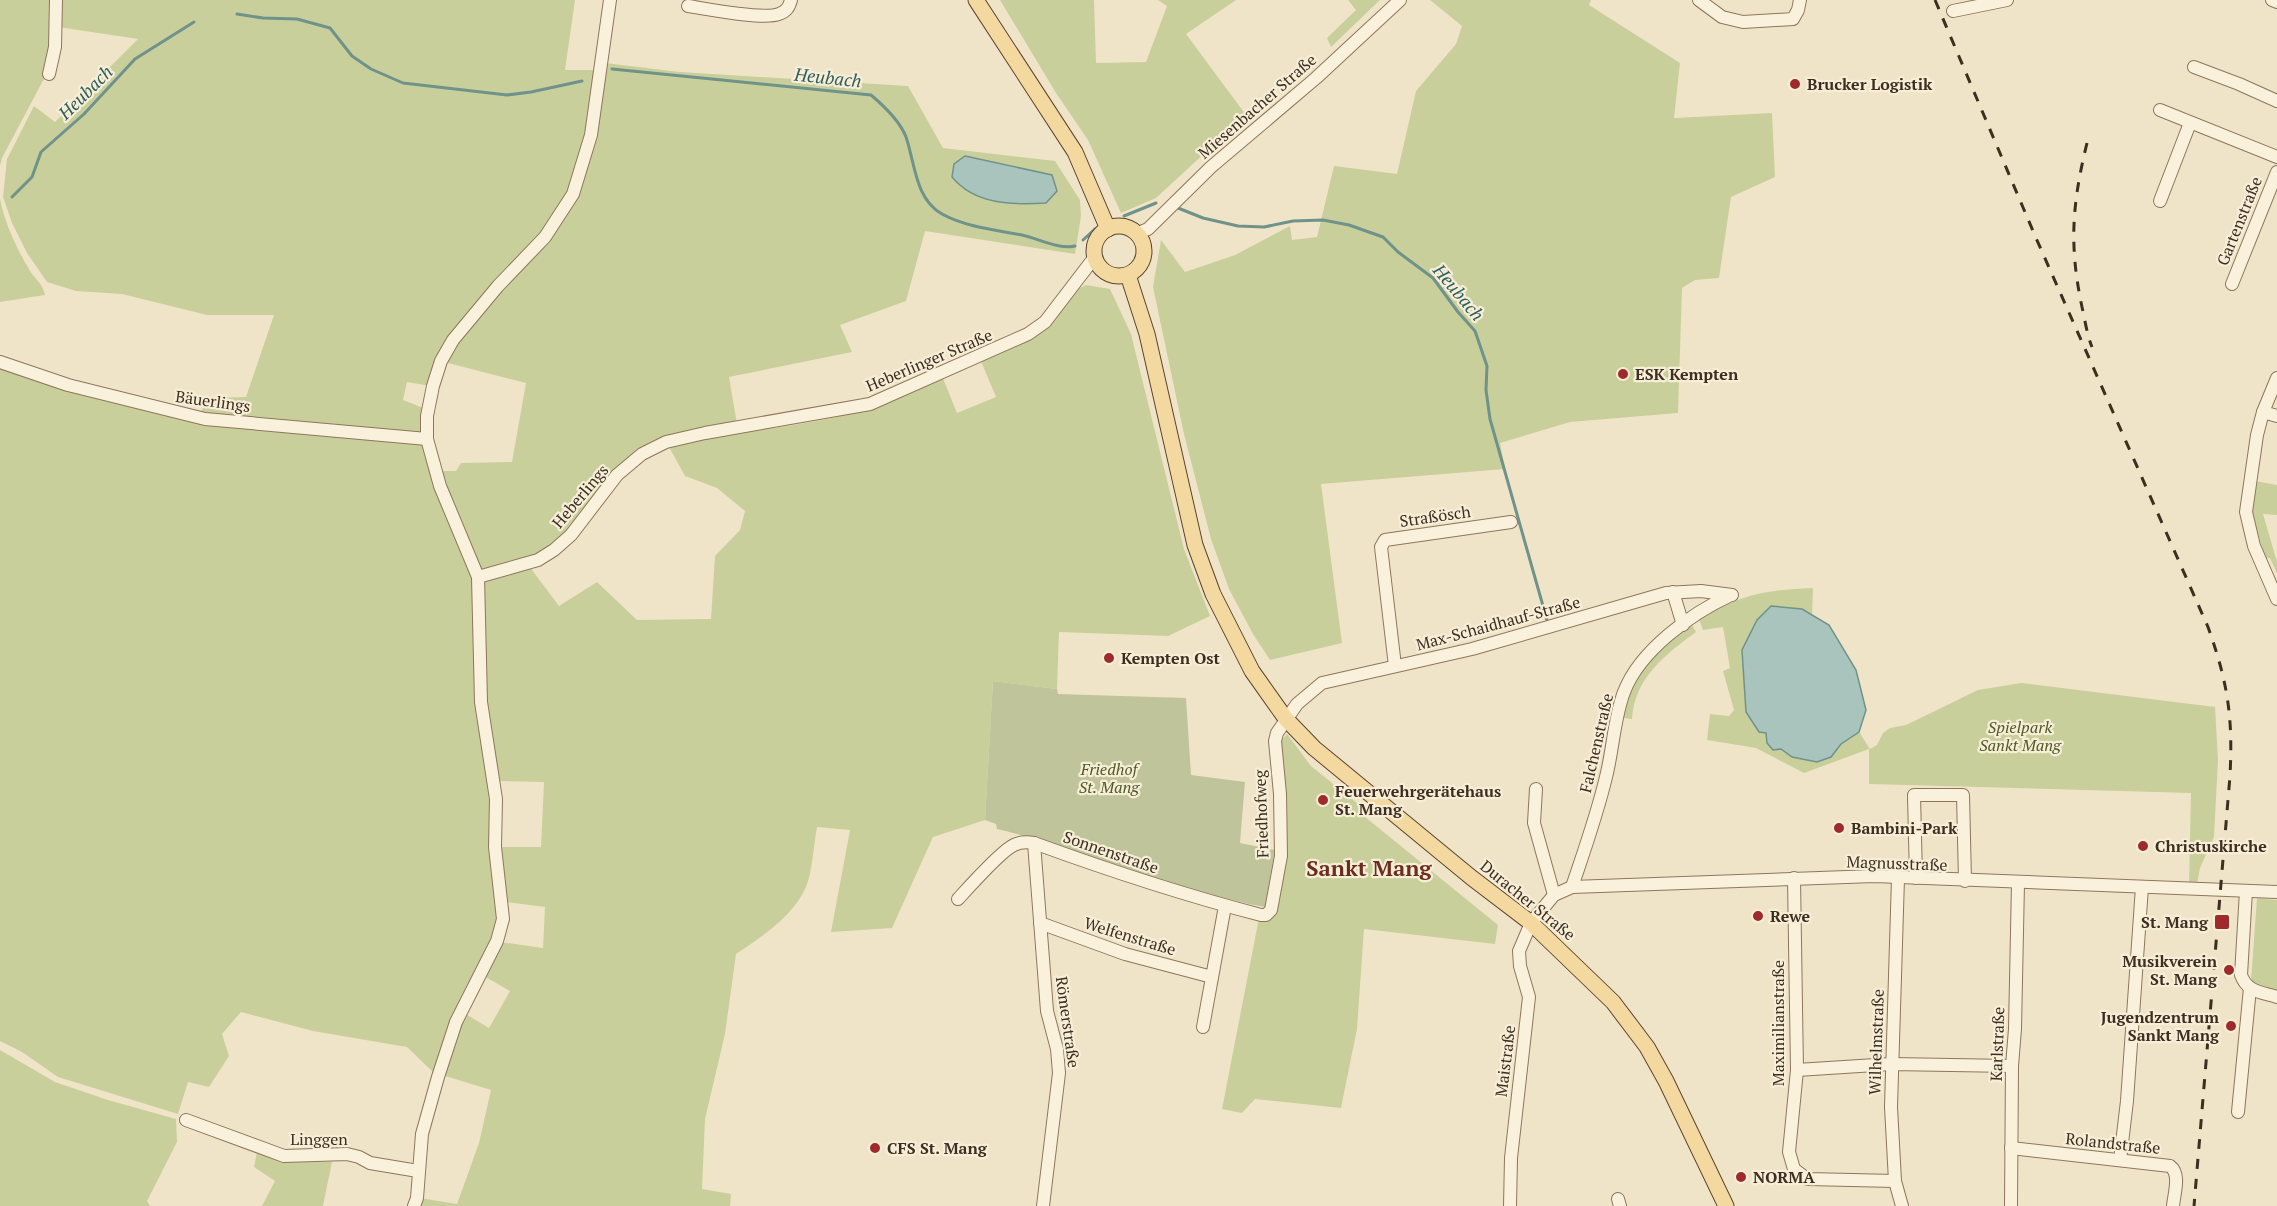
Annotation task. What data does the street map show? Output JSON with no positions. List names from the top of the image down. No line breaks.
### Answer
{"streets":{"main road":["Duracher Straße"],"street":["Miesenbacher Straße","Gartenstraße","Heberlinger Straße","Bäuerlings","Heberlings","Straßösch","Max-Schaidhauf-Straße","Falchenstraße","Friedhofweg","Sonnenstraße","Magnusstraße","Welfenstraße","Römerstraße","Maximilianstraße","Wilhelmstraße","Karlstraße","Maistraße","Linggen","Rolandstraße"]},"crossings":[["Miesenbacher Straße","Heberlinger Straße"],["Miesenbacher Straße","Duracher Straße"],["Heberlinger Straße","Heberlings"],["Heberlinger Straße","Duracher Straße"],["Straßösch","Max-Schaidhauf-Straße"],["Max-Schaidhauf-Straße","Falchenstraße"],["Max-Schaidhauf-Straße","Friedhofweg"],["Max-Schaidhauf-Straße","Duracher Straße"],["Falchenstraße","Magnusstraße"],["Friedhofweg","Sonnenstraße"],["Friedhofweg","Duracher Straße"],["Sonnenstraße","Römerstraße"],["Magnusstraße","Duracher Straße"],["Magnusstraße","Maximilianstraße"],["Magnusstraße","Wilhelmstraße"],["Magnusstraße","Karlstraße"],["Magnusstraße","Maistraße"],["Duracher Straße","Maistraße"],["Welfenstraße","Römerstraße"],["Maximilianstraße","Wilhelmstraße"],["Karlstraße","Rolandstraße"]],"districts":["Sankt Mang"],"water":["Heubach"],"parks":["Spielpark Sankt Mang","Friedhof St. Mang"],"places":{"other":["Brucker Logistik","ESK Kempten","Kempten Ost","Feuerwehrgerätehaus St. Mang","Bambini-Park","Christuskirche","Rewe","Musikverein St. Mang","Jugendzentrum Sankt Mang","CFS St. Mang","NORMA"],"transit":["St. Mang"]}}
